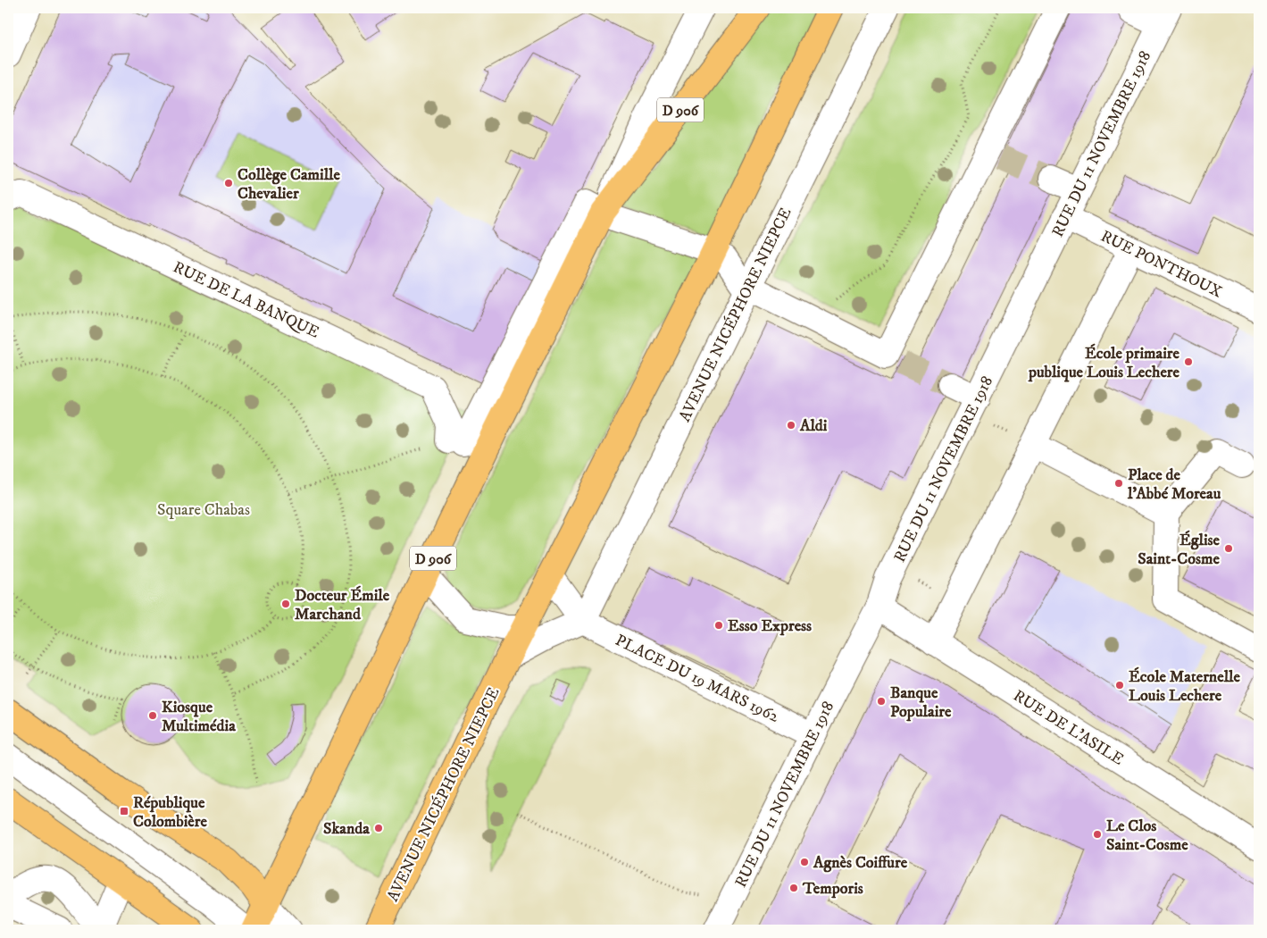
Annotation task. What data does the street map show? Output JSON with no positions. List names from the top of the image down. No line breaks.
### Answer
{"streets":{"main road":["D 906","AVENUE NICÉPHORE NIEPCE"],"street":["RUE DU 11 NOVEMBRE 1918","RUE PONTHOUX","RUE DE LA BANQUE","PLACE DU 19 MARS 1962","RUE DE L'ASILE"]},"crossings":[["RUE DU 11 NOVEMBRE 1918","RUE PONTHOUX"],["RUE DU 11 NOVEMBRE 1918","PLACE DU 19 MARS 1962"],["RUE DU 11 NOVEMBRE 1918","RUE DE L'ASILE"],["AVENUE NICÉPHORE NIEPCE","PLACE DU 19 MARS 1962"]],"parks":["Square Chabas"],"places":{"other":["Collège Camille Chevalier","École primaire publique Louis Lechere","Aldi","Place de l'Abbé Moreau","Église Saint-Cosme","Docteur Émile Marchand","Esso Express","École Maternelle Louis Lechere","Banque Populaire","Kiosque Multimédia","Skanda","Le Clos Saint-Cosme","Agnès Coiffure","Temporis"],"transit":["République Colombière"]}}
